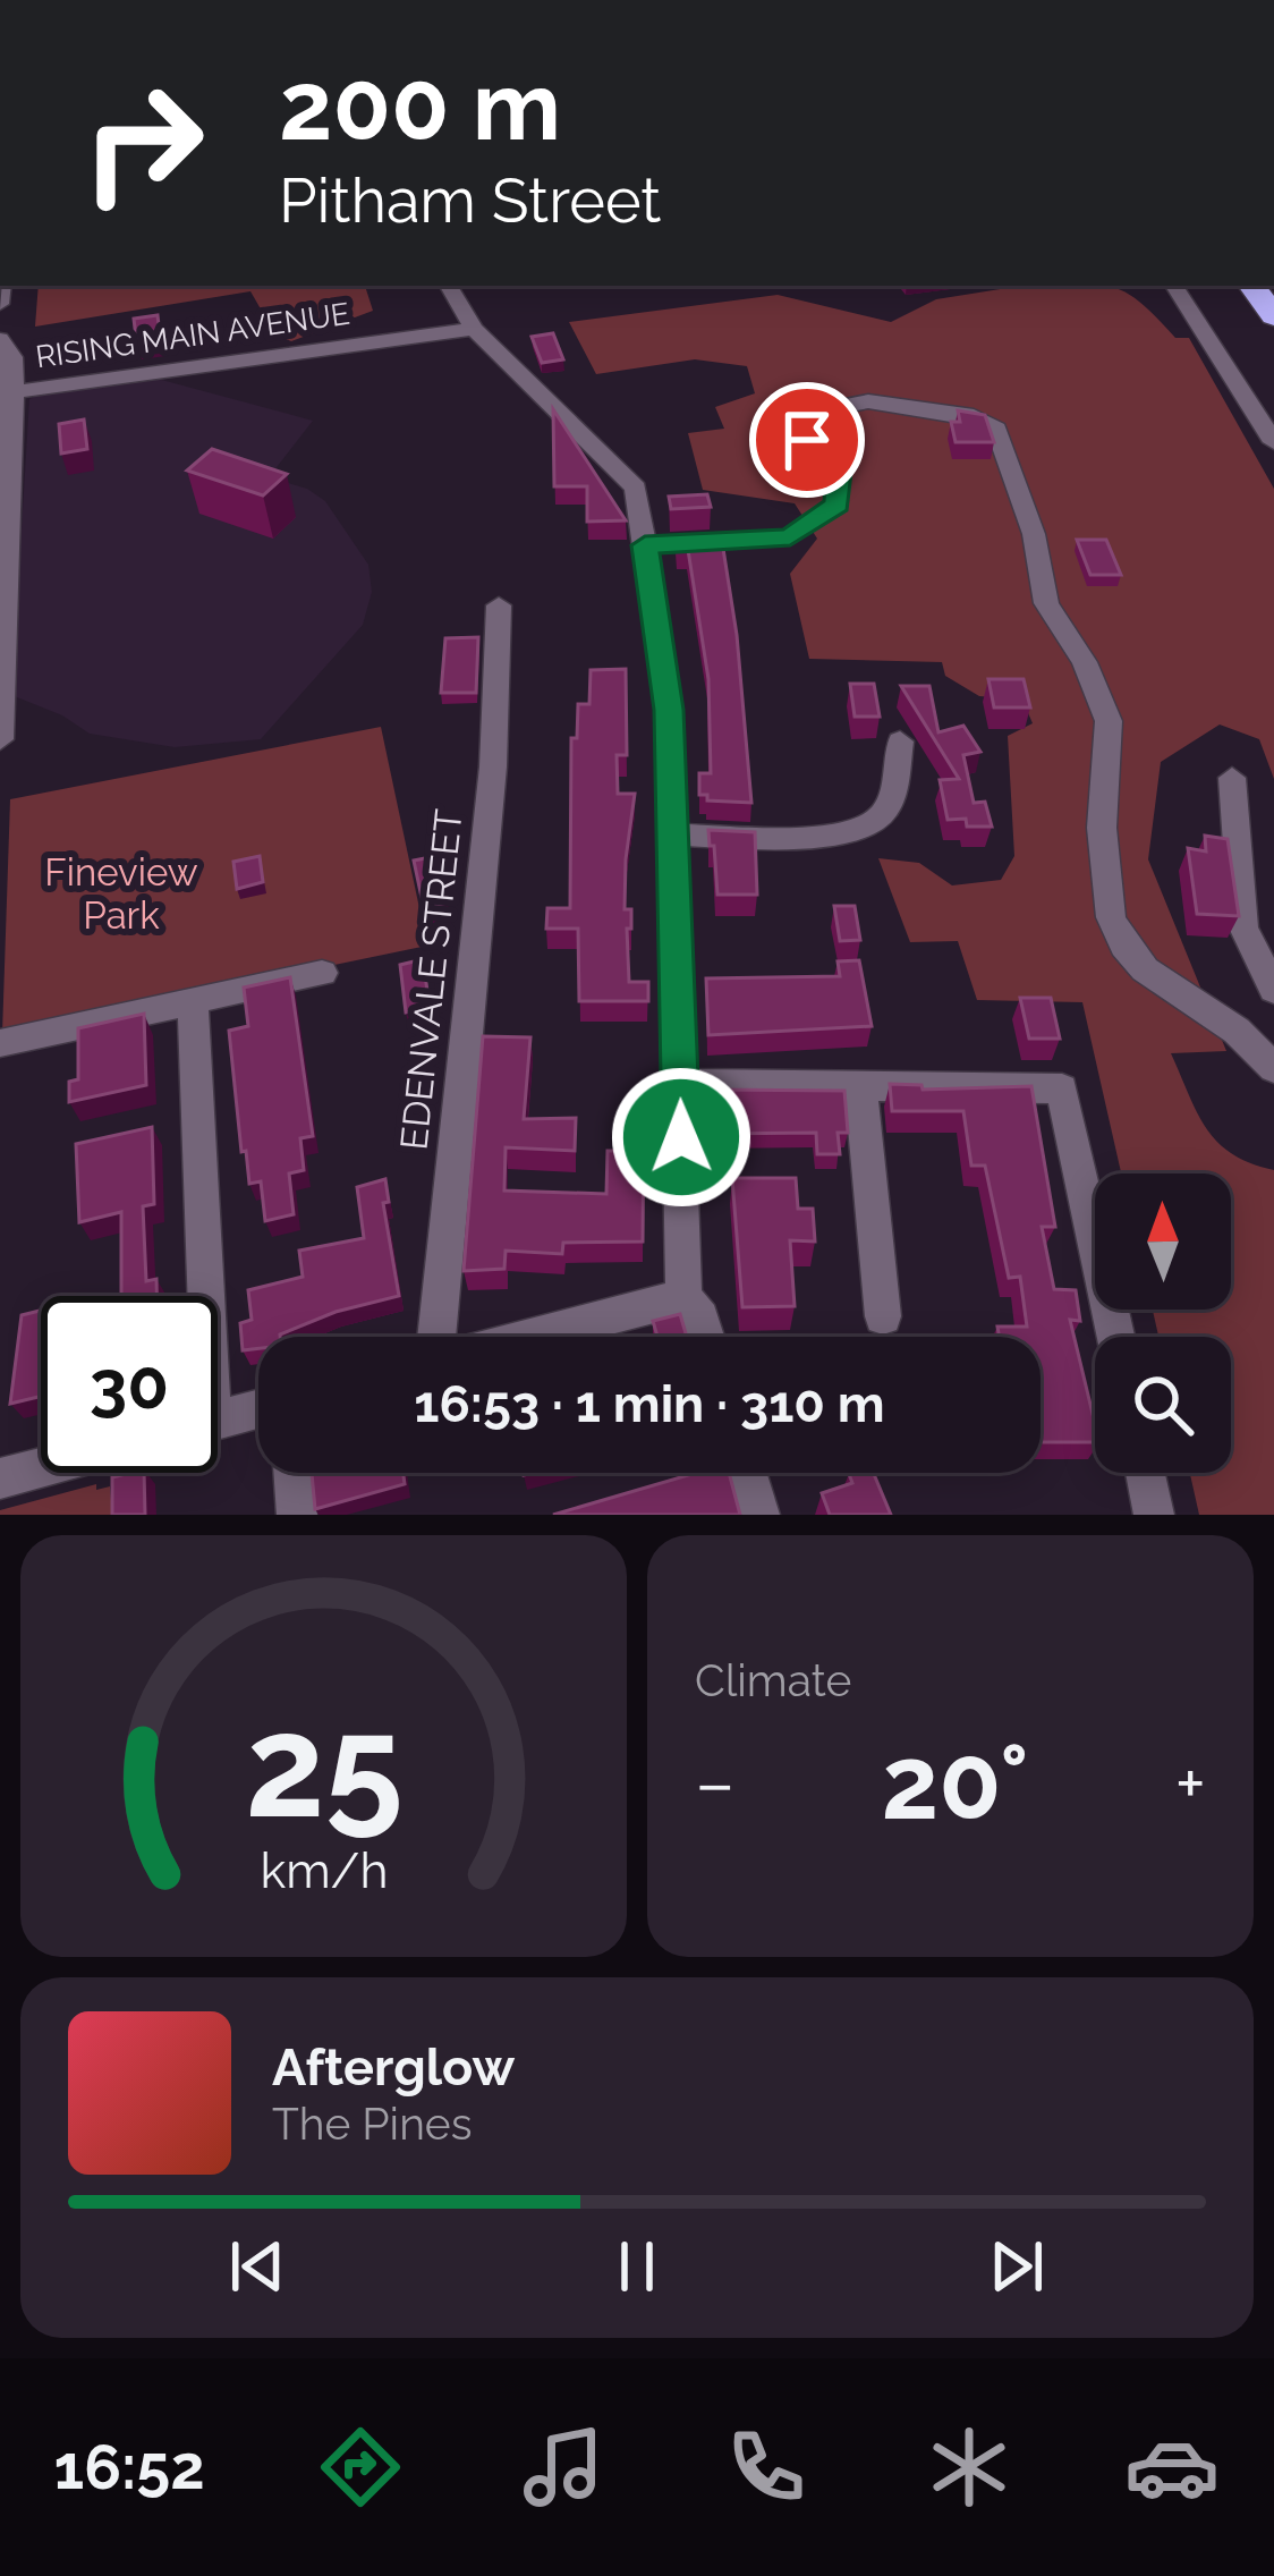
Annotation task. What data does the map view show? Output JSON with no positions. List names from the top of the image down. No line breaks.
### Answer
{"streets":{"street":["RISING MAIN AVENUE","EDENVALE STREET"]},"parks":["Fineview Park"],"north":"top","page":{"turn":["200 m","Pitham Street"],"limit":"30","trip":"16:53 · 1 min · 310 m","tile":"Climate","heat":["−","20°","+"],"song":["Afterglow","The Pines"],"tabs":"16:52","gauge":["25","km/h"]}}
